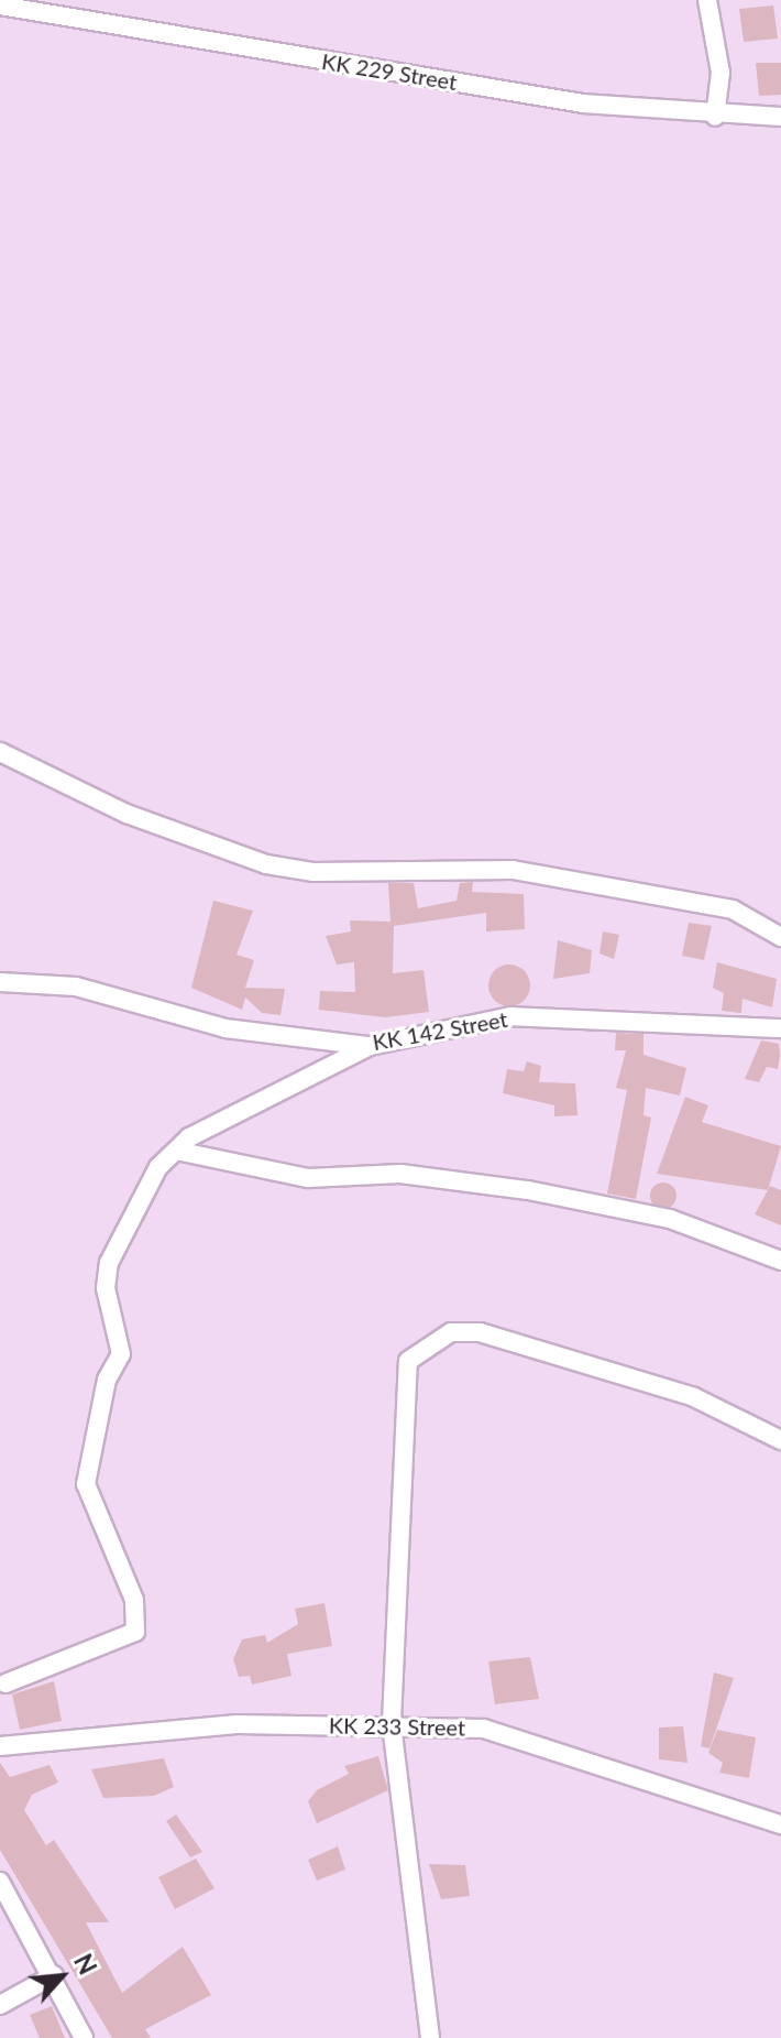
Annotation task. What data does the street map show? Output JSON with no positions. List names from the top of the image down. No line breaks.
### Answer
{"streets":{"street":["KK 229 Street","KK 142 Street","KK 233 Street"]},"north":"top right"}
